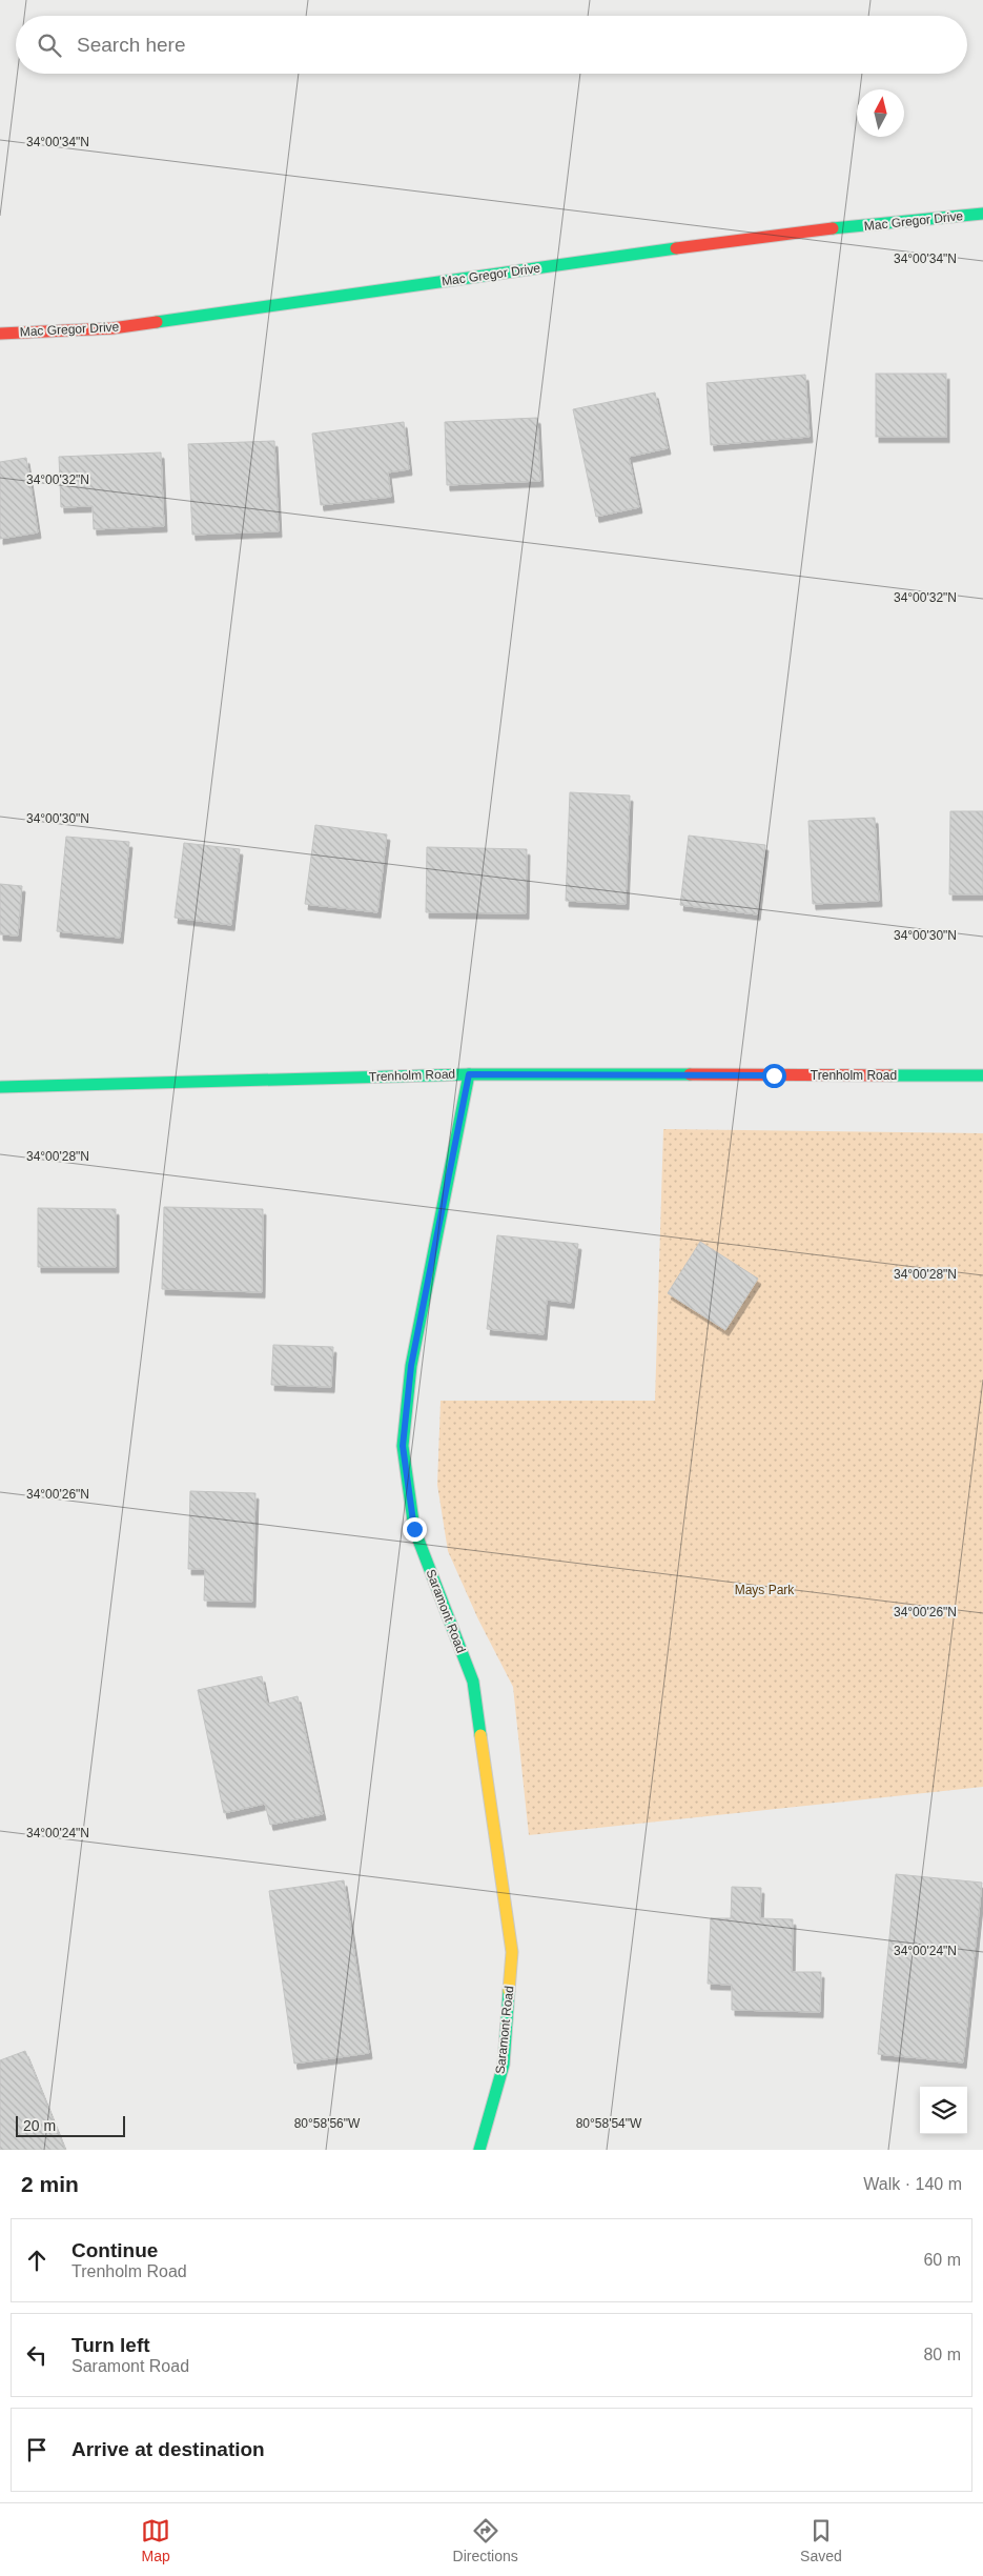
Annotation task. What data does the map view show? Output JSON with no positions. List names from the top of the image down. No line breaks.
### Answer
{"streets":{"street":["Mac Gregor Drive","Trenholm Road","Saramont Road"]},"crossings":[["Trenholm Road","Saramont Road"]],"parks":["Mays Park"],"scale_bar":"20 m","north":"top","page":{"search":"Search here","scale":"20 m","heading":["2 min","Walk · 140 m"],"list":[["Continue","Trenholm Road","60 m"],["Turn left","Saramont Road","80 m"],"Arrive at destination"],"nav":["Map","Directions","Saved"]},"coordinates":["34°00'34\"N","34°00'32\"N","34°00'30\"N","34°00'28\"N","34°00'26\"N","34°00'24\"N","80°58'56\"W","80°58'54\"W"]}
